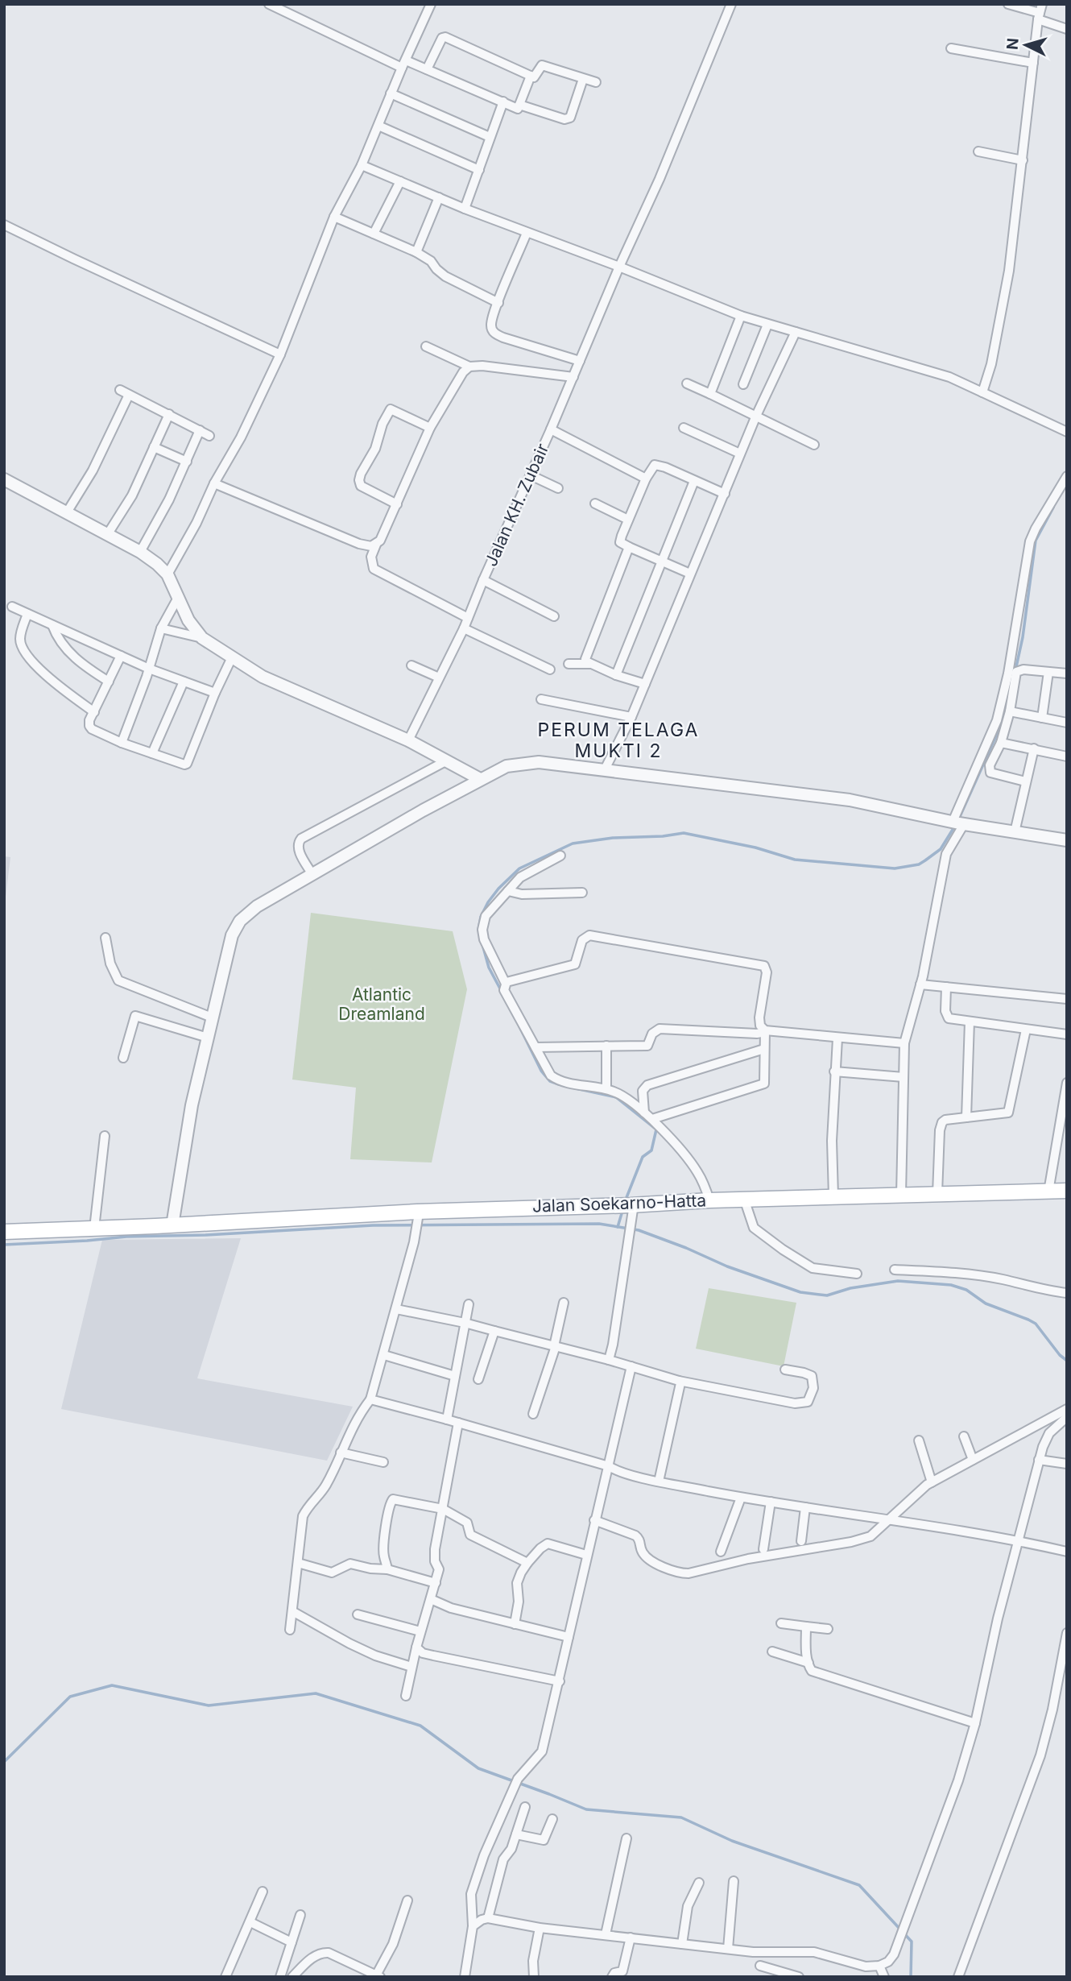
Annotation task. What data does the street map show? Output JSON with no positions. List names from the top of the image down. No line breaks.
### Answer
{"streets":{"main road":["Jalan Soekarno-Hatta"],"street":["Jalan KH. Zubair"]},"districts":["PERUM TELAGA MUKTI 2"],"parks":["Atlantic Dreamland"],"north":"left"}
